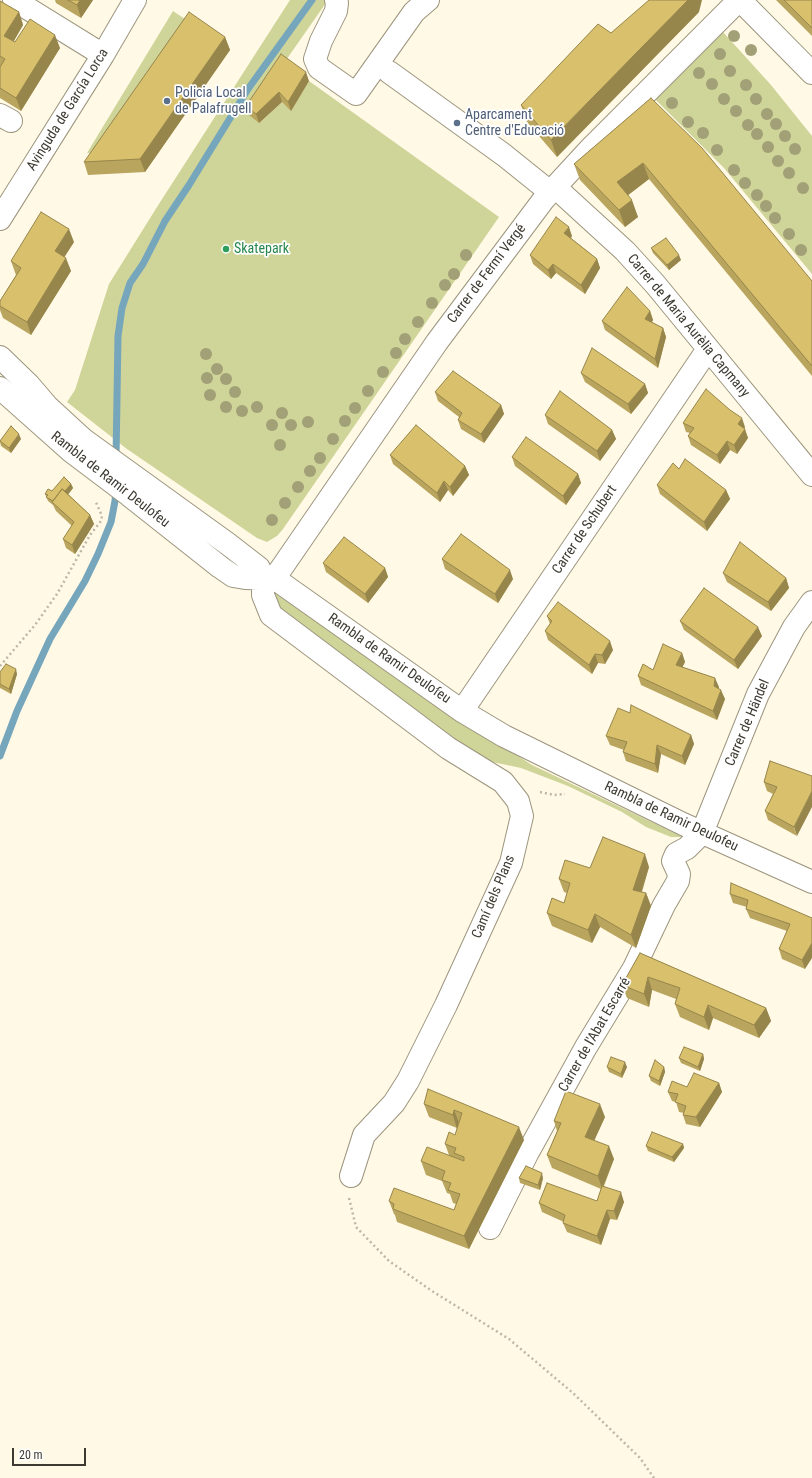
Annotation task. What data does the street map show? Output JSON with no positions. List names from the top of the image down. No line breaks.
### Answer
{"streets":{"street":["Avinguda de García Lorca","Carrer de Fermí Vergé","Carrer de Maria Aurèlia Capmany","Rambla de Ramir Deulofeu","Carrer de Schubert","Carrer de Händel","Camí dels Plans","Carrer de l'Abat Escarré"]},"crossings":[["Carrer de Fermí Vergé","Carrer de Maria Aurèlia Capmany"],["Carrer de Fermí Vergé","Rambla de Ramir Deulofeu"],["Carrer de Fermí Vergé","Camí dels Plans"],["Carrer de Maria Aurèlia Capmany","Carrer de Schubert"],["Rambla de Ramir Deulofeu","Carrer de Schubert"],["Rambla de Ramir Deulofeu","Carrer de Händel"],["Rambla de Ramir Deulofeu","Camí dels Plans"],["Rambla de Ramir Deulofeu","Carrer de l'Abat Escarré"],["Carrer de Händel","Carrer de l'Abat Escarré"]],"places":["Policia Local de Palafrugell","Aparcament Centre d'Educació","Skatepark"],"scale_bar":"20 m"}
